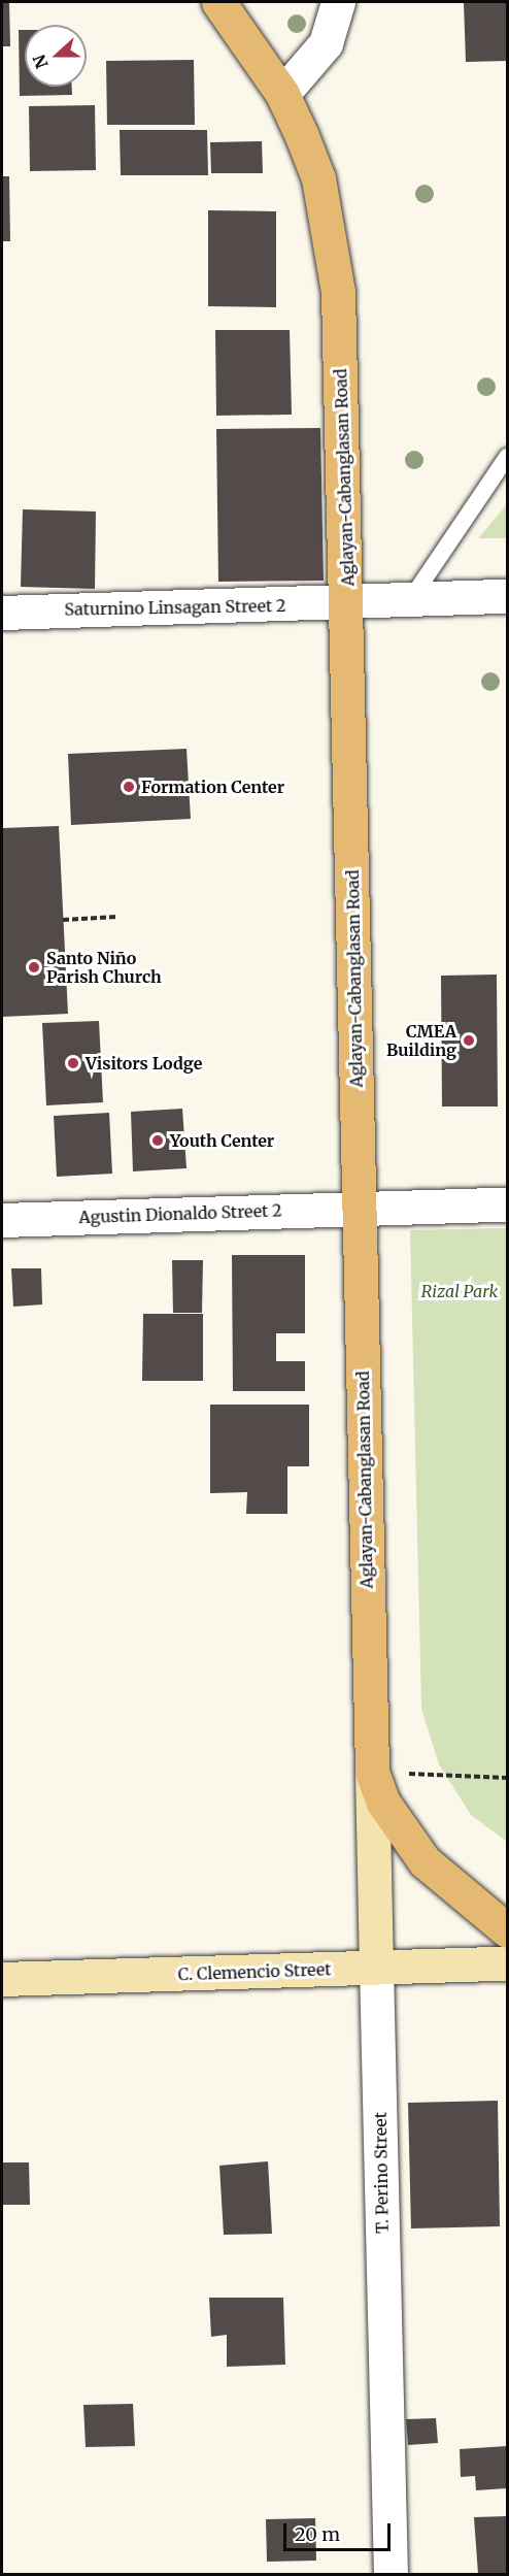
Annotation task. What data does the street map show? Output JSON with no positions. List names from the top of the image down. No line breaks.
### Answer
{"streets":{"main road":["Aglayan-Cabanglasan Road"],"street":["Saturnino Linsagan Street 2","Agustin Dionaldo Street 2","C. Clemencio Street","T. Perino Street"]},"crossings":[["Aglayan-Cabanglasan Road","Saturnino Linsagan Street 2"],["Aglayan-Cabanglasan Road","Agustin Dionaldo Street 2"],["Aglayan-Cabanglasan Road","T. Perino Street"],["C. Clemencio Street","T. Perino Street"]],"parks":["Rizal Park"],"places":["Formation Center","Santo Niño Parish Church","CMEA Building","Visitors Lodge","Youth Center"],"scale_bar":"20 m","north":"left"}
